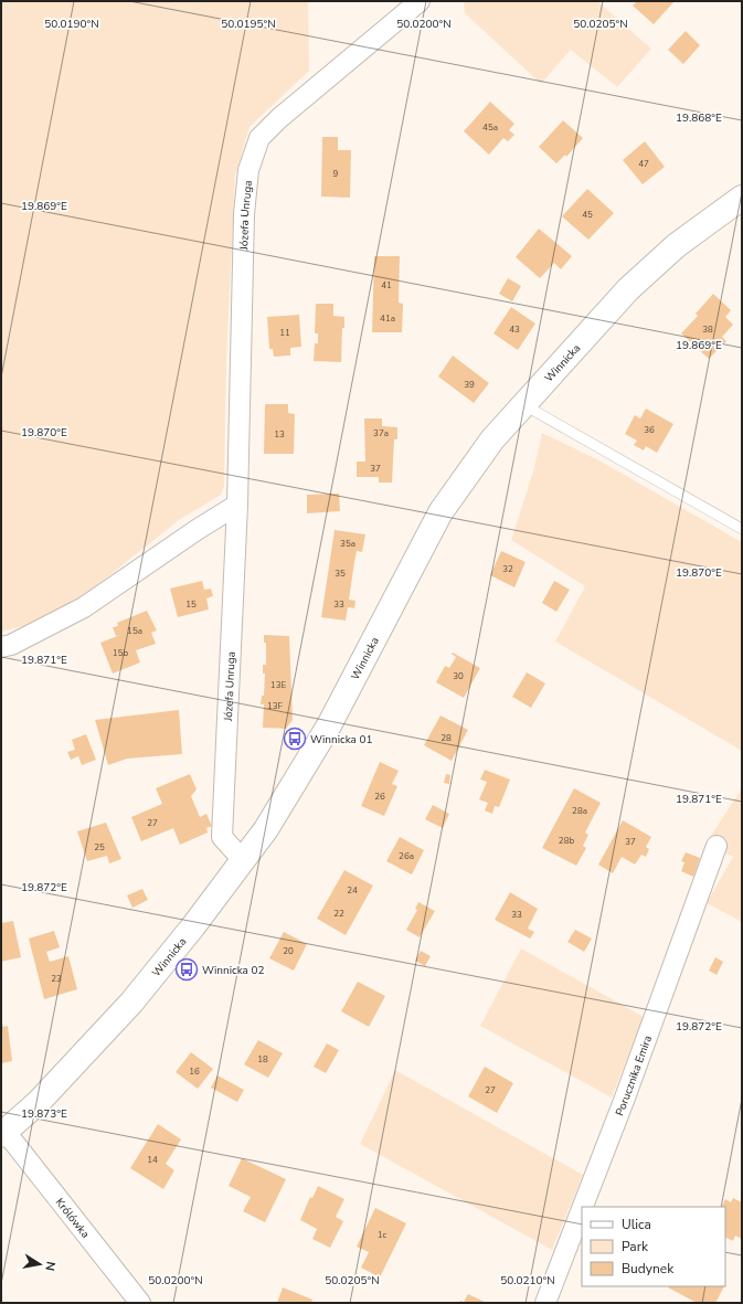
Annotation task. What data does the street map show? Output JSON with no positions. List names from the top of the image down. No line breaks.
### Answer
{"streets":{"street":["Józefa Unruga","Winnicka","Porucznika Emira","Królówka"]},"crossings":[["Józefa Unruga","Winnicka"],["Winnicka","Królówka"]],"places":{"bus stop":["Winnicka 01","Winnicka 02"]},"house_numbers":["45a","47","9","45","41","41a","43","38","11","39","36","37a","13","37","35a","32","35","15","33","15a","15b","30","13E","13F","28","26","28a","27","28b","37","25","26a","24","22","33","20","23","18","16","27","14","1c"],"legend":["Ulica","Park","Budynek"],"north":"right","coordinates":["50.0190°N","50.0195°N","50.0200°N","50.0205°N","19.868°E","19.869°E","19.870°E","19.871°E","19.872°E","19.873°E","50.0210°N"]}
